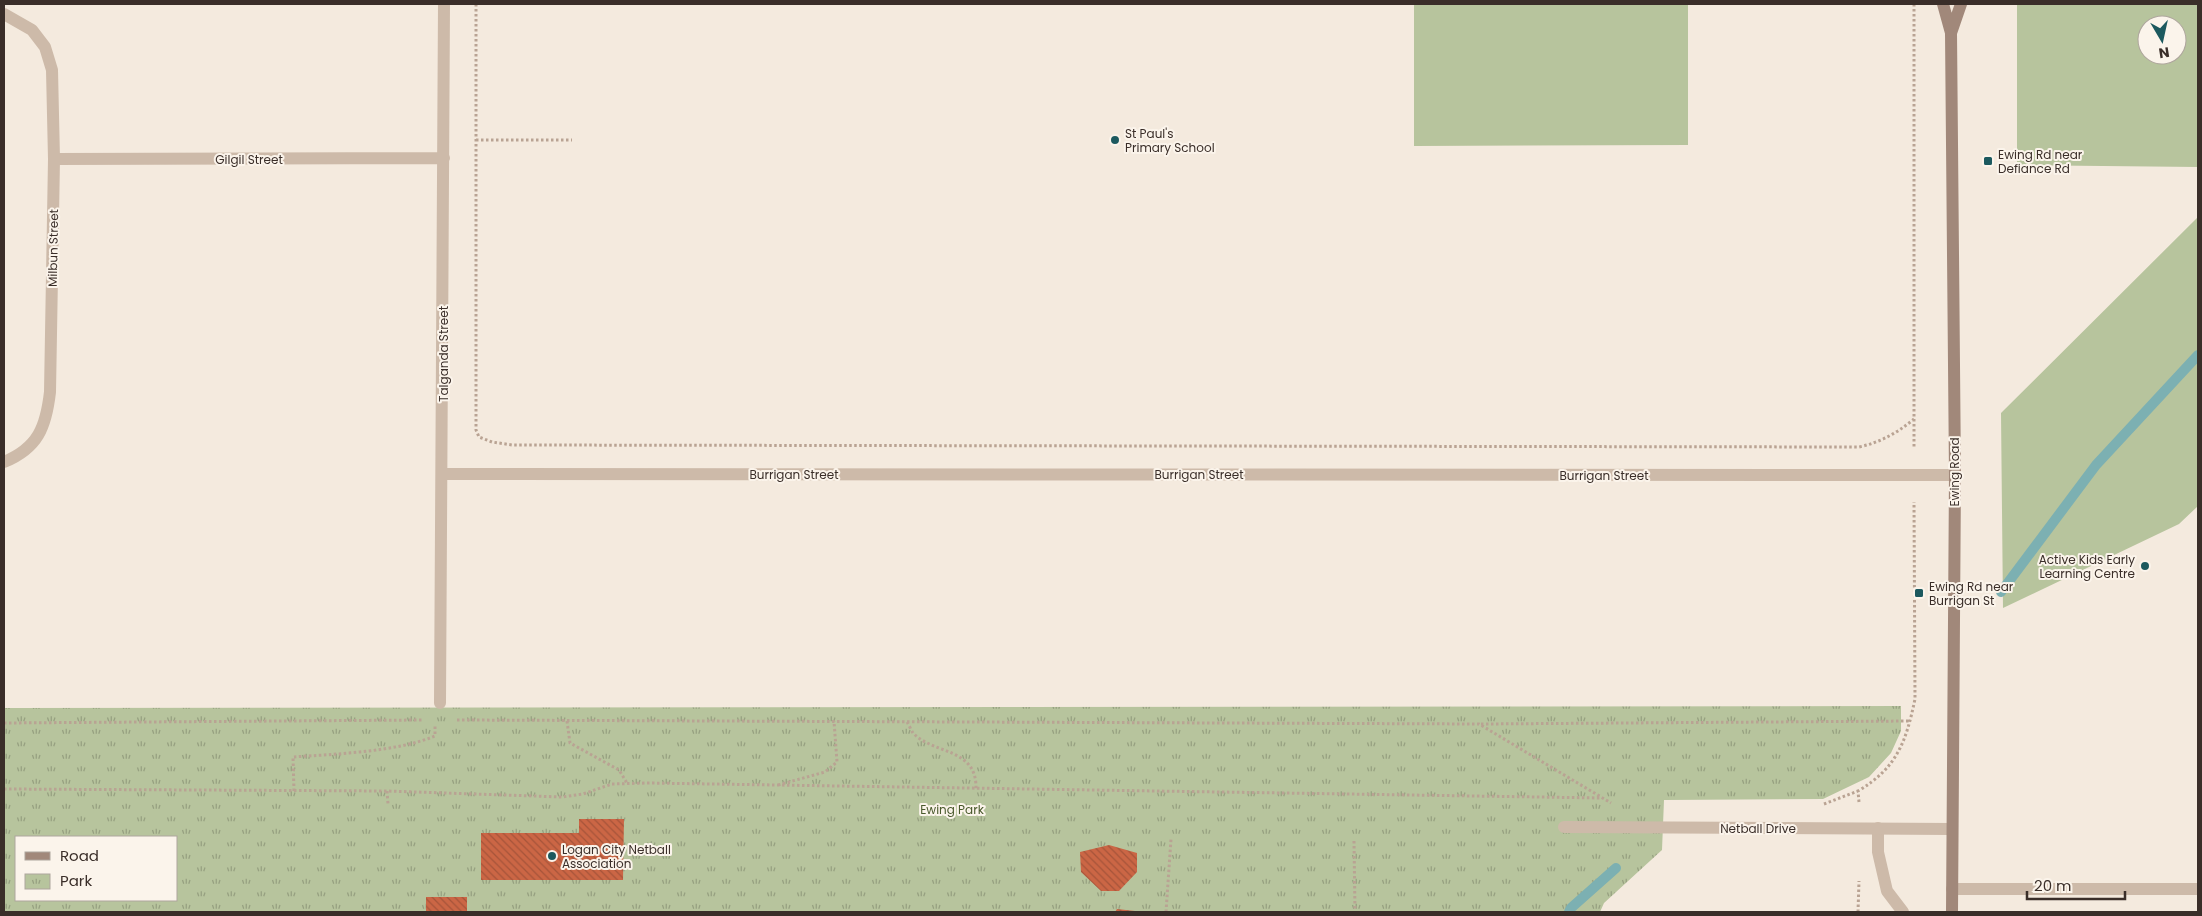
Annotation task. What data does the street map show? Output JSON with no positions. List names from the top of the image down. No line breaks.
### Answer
{"streets":{"main road":["Ewing Road"],"street":["Gilgil Street","Milbun Street","Talganda Street","Burrigan Street","Netball Drive"]},"crossings":[["Gilgil Street","Milbun Street"],["Gilgil Street","Talganda Street"],["Talganda Street","Burrigan Street"],["Ewing Road","Burrigan Street"],["Ewing Road","Netball Drive"]],"parks":["Ewing Park"],"places":{"other":["St Paul's Primary School","Active Kids Early Learning Centre","Logan City Netball Association"],"transit":["Ewing Rd near Defiance Rd","Ewing Rd near Burrigan St"]},"legend":["Road","Park"],"scale_bar":"20 m","north":"bottom"}
